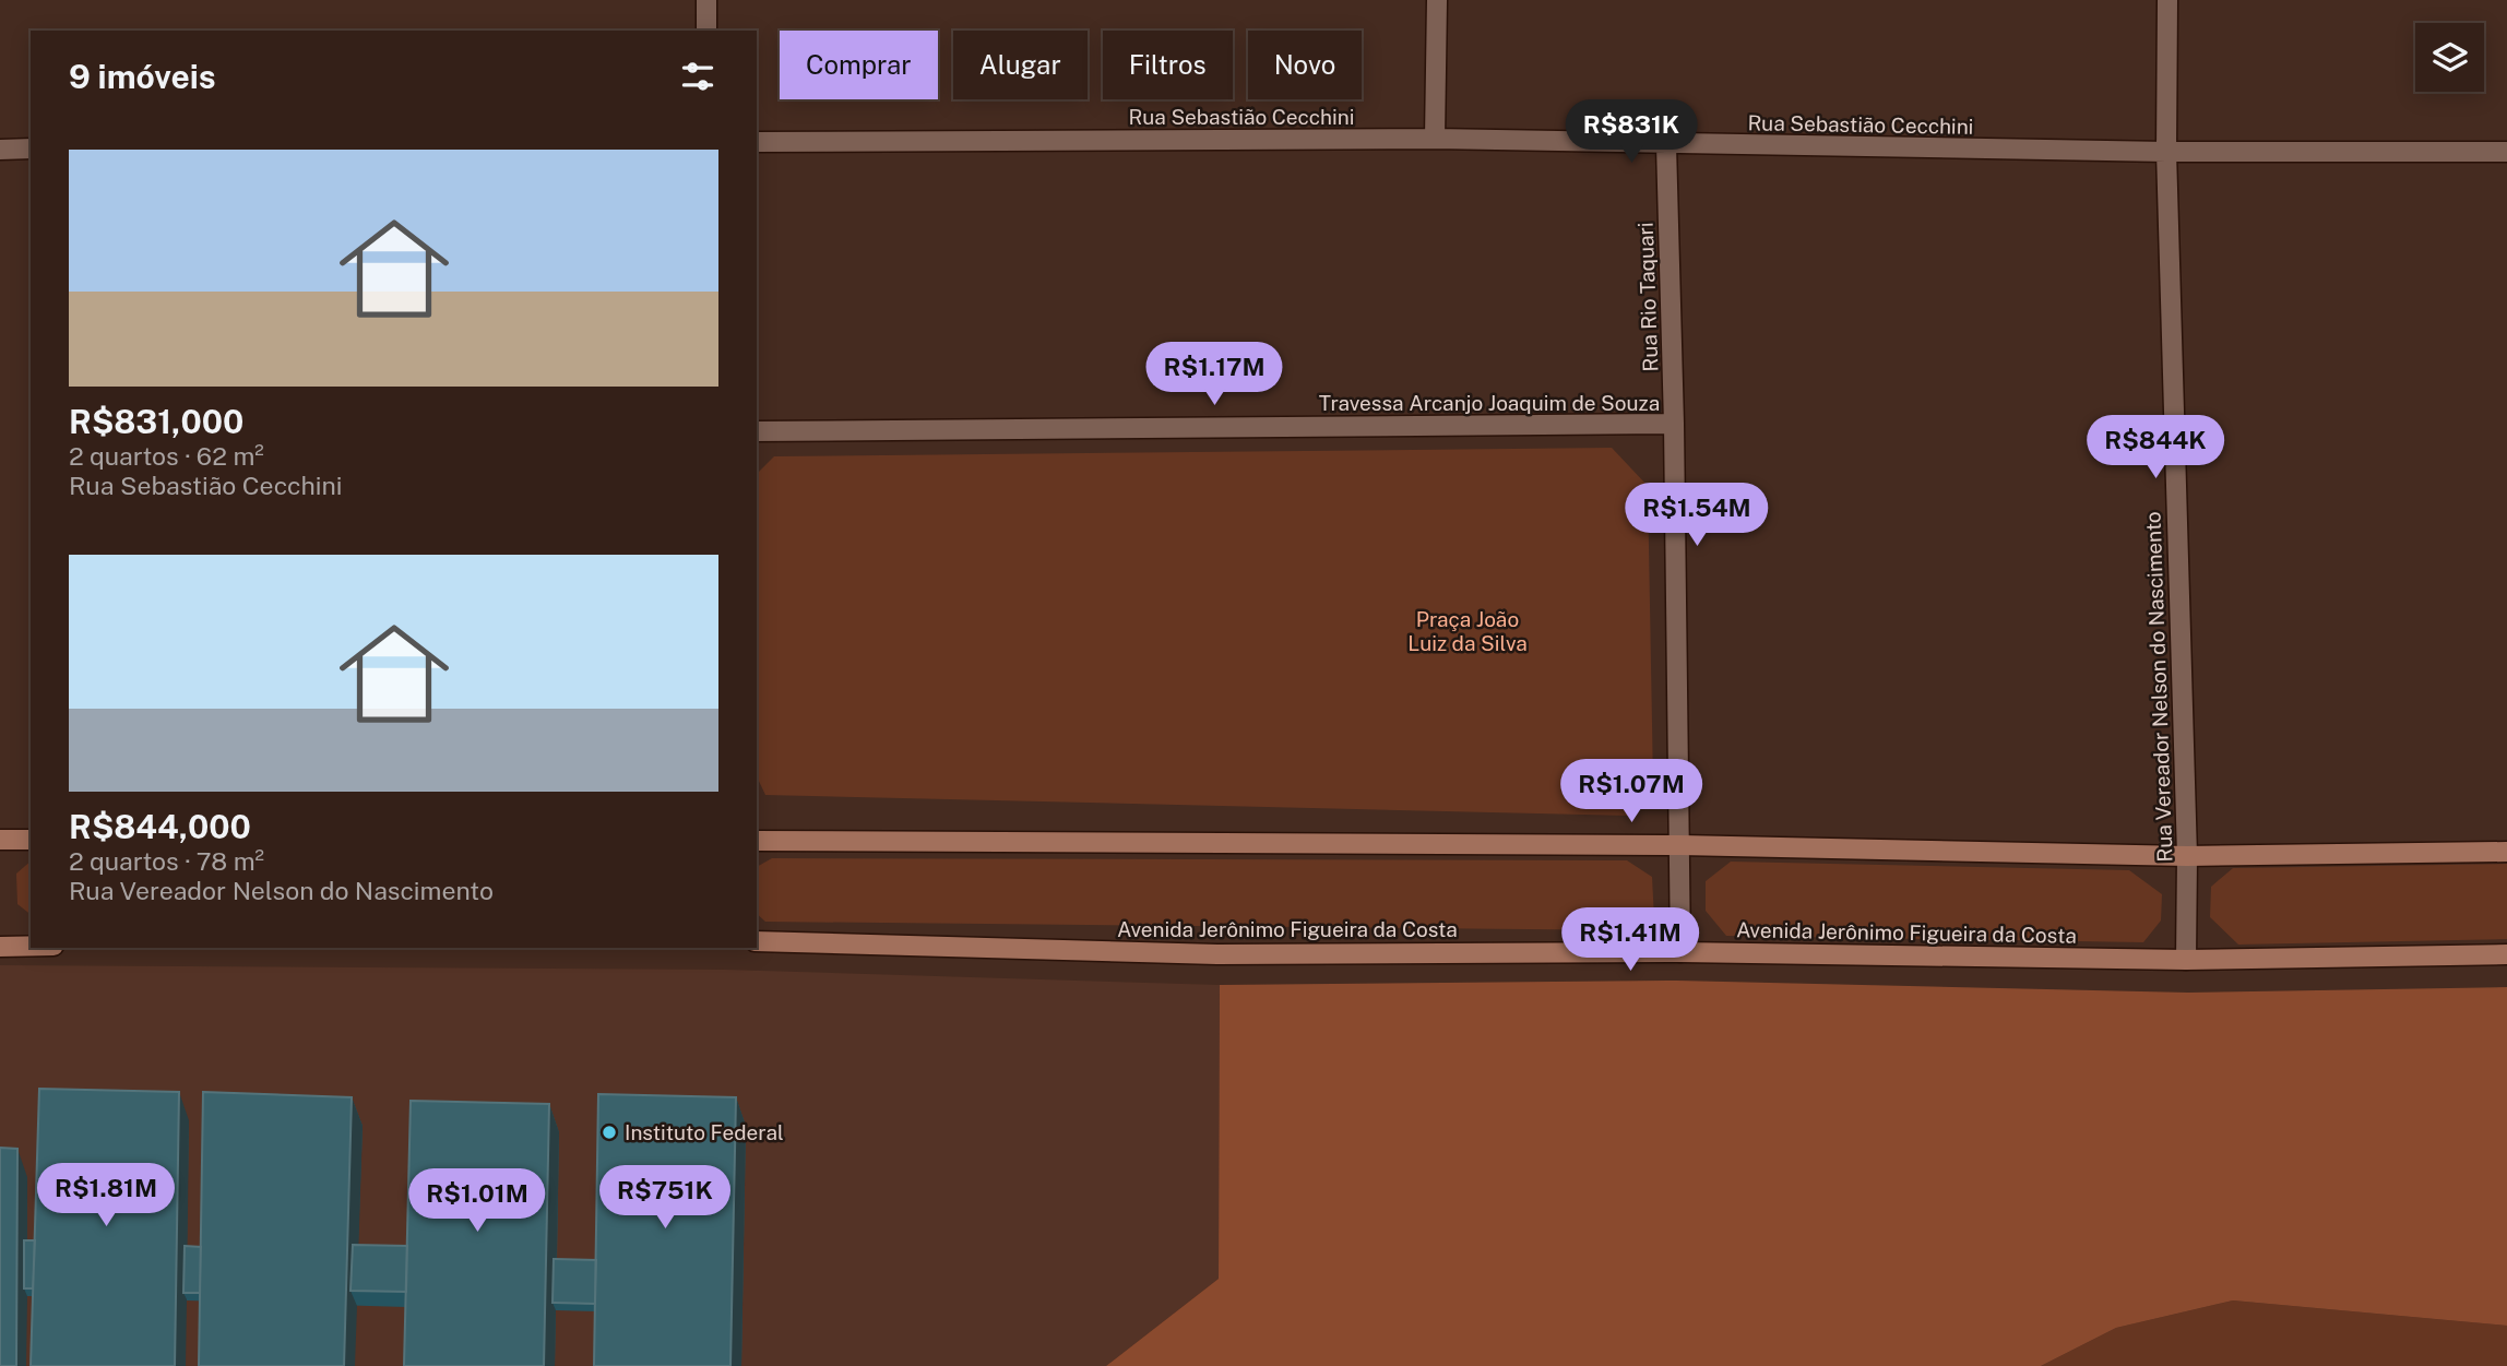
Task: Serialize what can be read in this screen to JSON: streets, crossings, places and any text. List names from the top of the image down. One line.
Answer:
{"streets":{"main road":["Avenida Jerônimo Figueira da Costa"],"street":["Rua Sebastião Cecchini","Rua Rio Taquari","Travessa Arcanjo Joaquim de Souza","Rua Vereador Nelson do Nascimento"]},"crossings":[["Rua Sebastião Cecchini","Rua Rio Taquari"],["Rua Sebastião Cecchini","Rua Vereador Nelson do Nascimento"],["Rua Rio Taquari","Travessa Arcanjo Joaquim de Souza"],["Rua Rio Taquari","Avenida Jerônimo Figueira da Costa"],["Rua Vereador Nelson do Nascimento","Avenida Jerônimo Figueira da Costa"]],"parks":["Praça João Luiz da Silva"],"places":["Instituto Federal"],"page":{"chip":["Comprar","Alugar","Filtros","Novo"],"heading":"9 imóveis","price":["R$831K","R$1.17M","R$844K","R$1.54M","R$1.07M","R$1.41M","R$1.81M","R$751K","R$1.01M"],"list":[{"name":"R$831,000","note":"2 quartos · 62 m² · Rua Sebastião Cecchini"},{"name":"R$844,000","note":"2 quartos · 78 m² · Rua Vereador Nelson do Nascimento"}]}}
